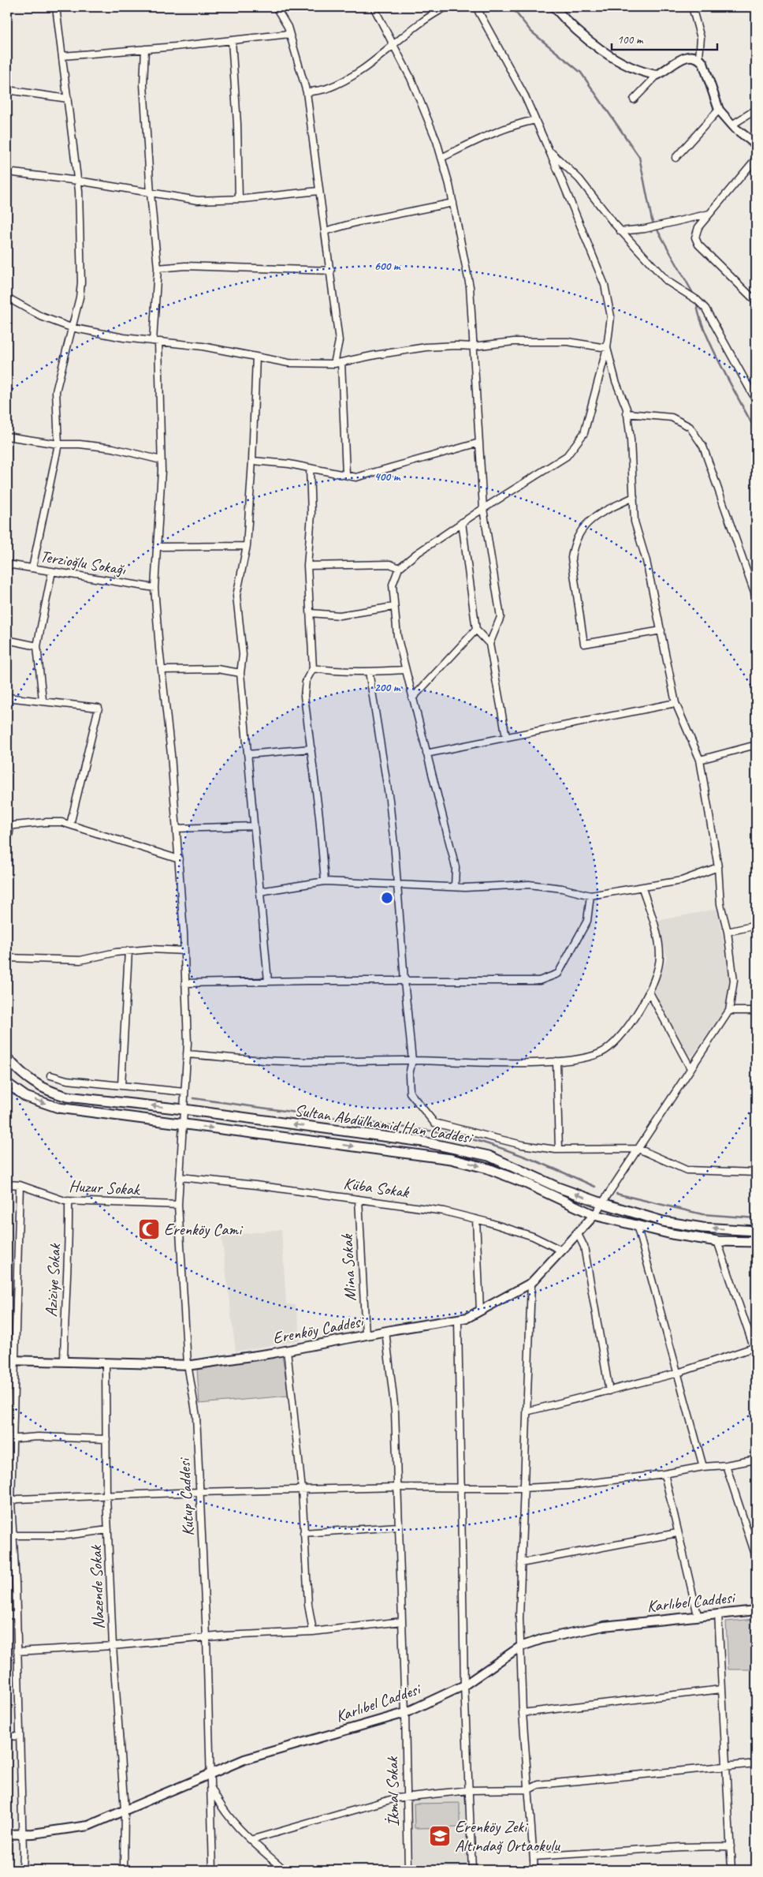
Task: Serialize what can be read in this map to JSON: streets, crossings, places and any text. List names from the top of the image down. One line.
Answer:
{"streets":{"main road":["Sultan Abdülhamid Han Caddesi"],"street":["Terzioğlu Sokağı","Huzur Sokak","Küba Sokak","Mina Sokak","Aziziye Sokak","Erenköy Caddesi","Kutup Caddesi","Nazende Sokak","Karlıbel Caddesi","İkmal Sokak"]},"crossings":[["Terzioğlu Sokağı","Kutup Caddesi"],["Sultan Abdülhamid Han Caddesi","Erenköy Caddesi"],["Sultan Abdülhamid Han Caddesi","Kutup Caddesi"],["Huzur Sokak","Aziziye Sokak"],["Huzur Sokak","Kutup Caddesi"],["Küba Sokak","Mina Sokak"],["Küba Sokak","Erenköy Caddesi"],["Küba Sokak","Kutup Caddesi"],["Mina Sokak","Erenköy Caddesi"],["Aziziye Sokak","Erenköy Caddesi"],["Erenköy Caddesi","Kutup Caddesi"],["Erenköy Caddesi","Nazende Sokak"],["Erenköy Caddesi","İkmal Sokak"],["Kutup Caddesi","Karlıbel Caddesi"],["Nazende Sokak","Karlıbel Caddesi"],["Karlıbel Caddesi","İkmal Sokak"]],"places":{"mosque":["Erenköy Cami"],"school or university":["Erenköy Zeki Altındağ Ortaokulu"]},"scale_bar":"100 m","rings":["600 m","400 m","200 m"]}
